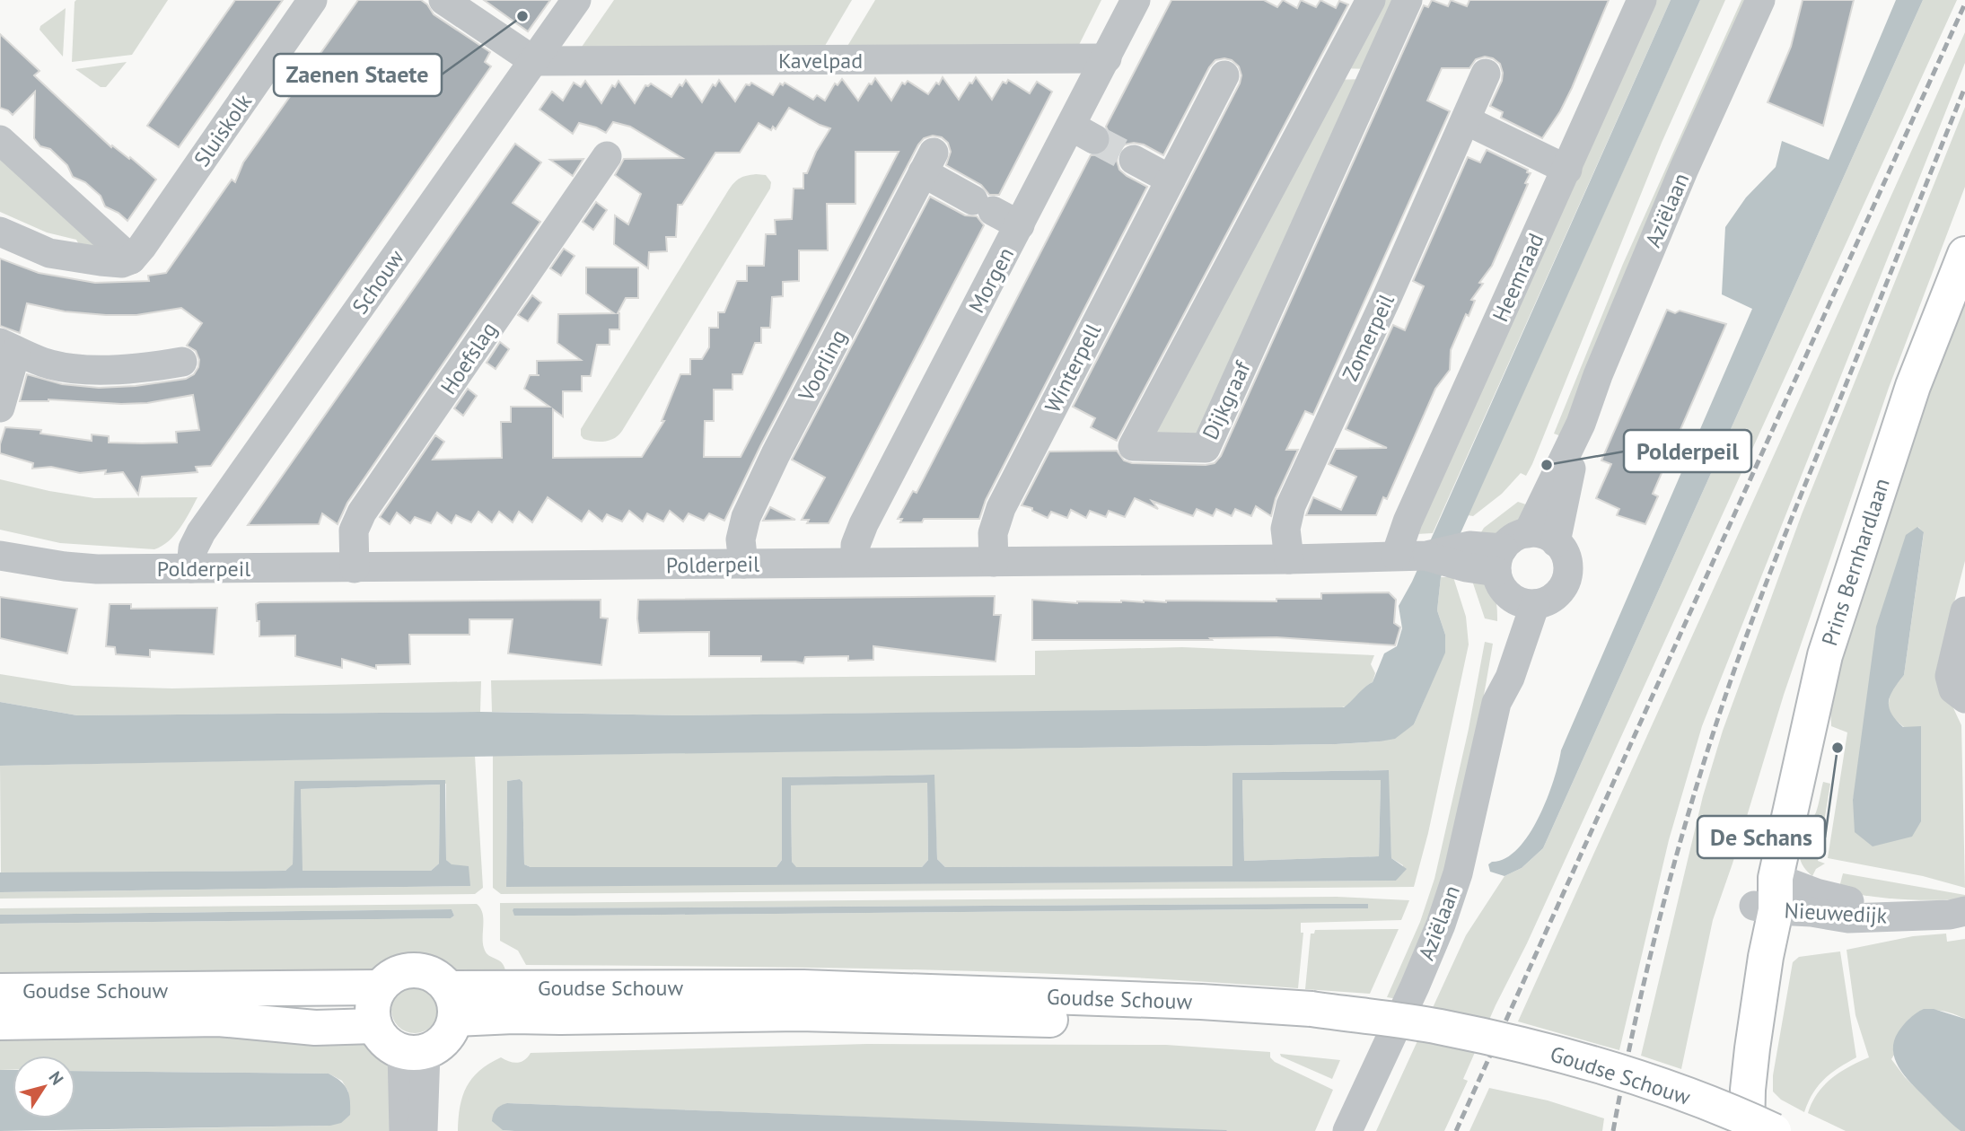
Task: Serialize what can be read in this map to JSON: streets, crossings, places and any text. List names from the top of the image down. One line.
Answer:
{"streets":{"main road":["Prins Bernhardlaan","Goudse Schouw"],"street":["Kavelpad","Sluiskolk","Aziëlaan","Heemraad","Morgen","Schouw","Zomerpeil","Hoefslag","Voorling","Winterpell","Dijkgraaf","Polderpeil","Nieuwedijk"]},"crossings":[["Kavelpad","Morgen"],["Kavelpad","Schouw"],["Aziëlaan","Polderpeil"],["Heemraad","Polderpeil"],["Morgen","Voorling"],["Morgen","Polderpeil"],["Schouw","Polderpeil"],["Zomerpeil","Polderpeil"],["Hoefslag","Polderpeil"],["Voorling","Polderpeil"],["Winterpell","Polderpeil"],["Prins Bernhardlaan","Nieuwedijk"]],"places":["Zaenen Staete","Polderpeil","De Schans"],"north":"top right"}
